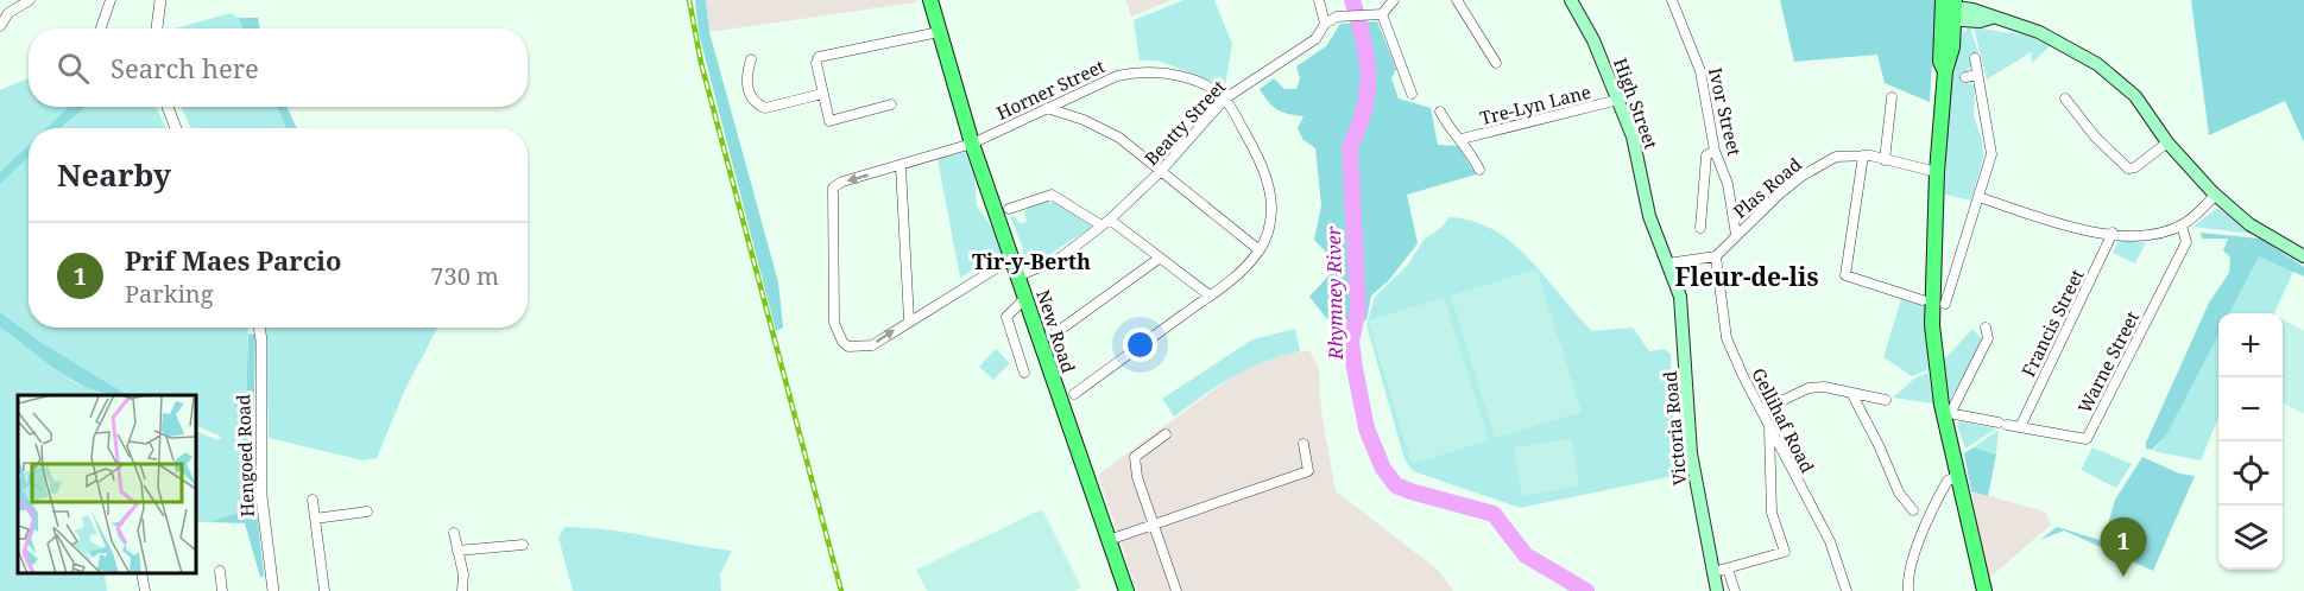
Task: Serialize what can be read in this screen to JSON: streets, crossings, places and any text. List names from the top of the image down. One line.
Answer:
{"streets":{"main road":["High Street","New Road","Victoria Road"],"street":["Horner Street","Tre-Lyn Lane","Ivor Street","Beatty Street","Plas Road","Francis Street","Warne Street","Gellihaf Road","Hengoed Road"]},"crossings":[["Horner Street","Beatty Street"],["Horner Street","New Road"],["High Street","Tre-Lyn Lane"],["High Street","Victoria Road"],["Ivor Street","Plas Road"],["Beatty Street","New Road"],["Plas Road","Gellihaf Road"],["Francis Street","Warne Street"]],"districts":["Tir-y-Berth","Fleur-de-lis"],"water":["Rhymney River"],"page":{"search":"Search here","heading":"Nearby","list":[{"mark":"1","name":"Prif Maes Parcio","note":"Parking","value":"730 m"}],"map_buttons":["+","−"],"pins":"1"}}
